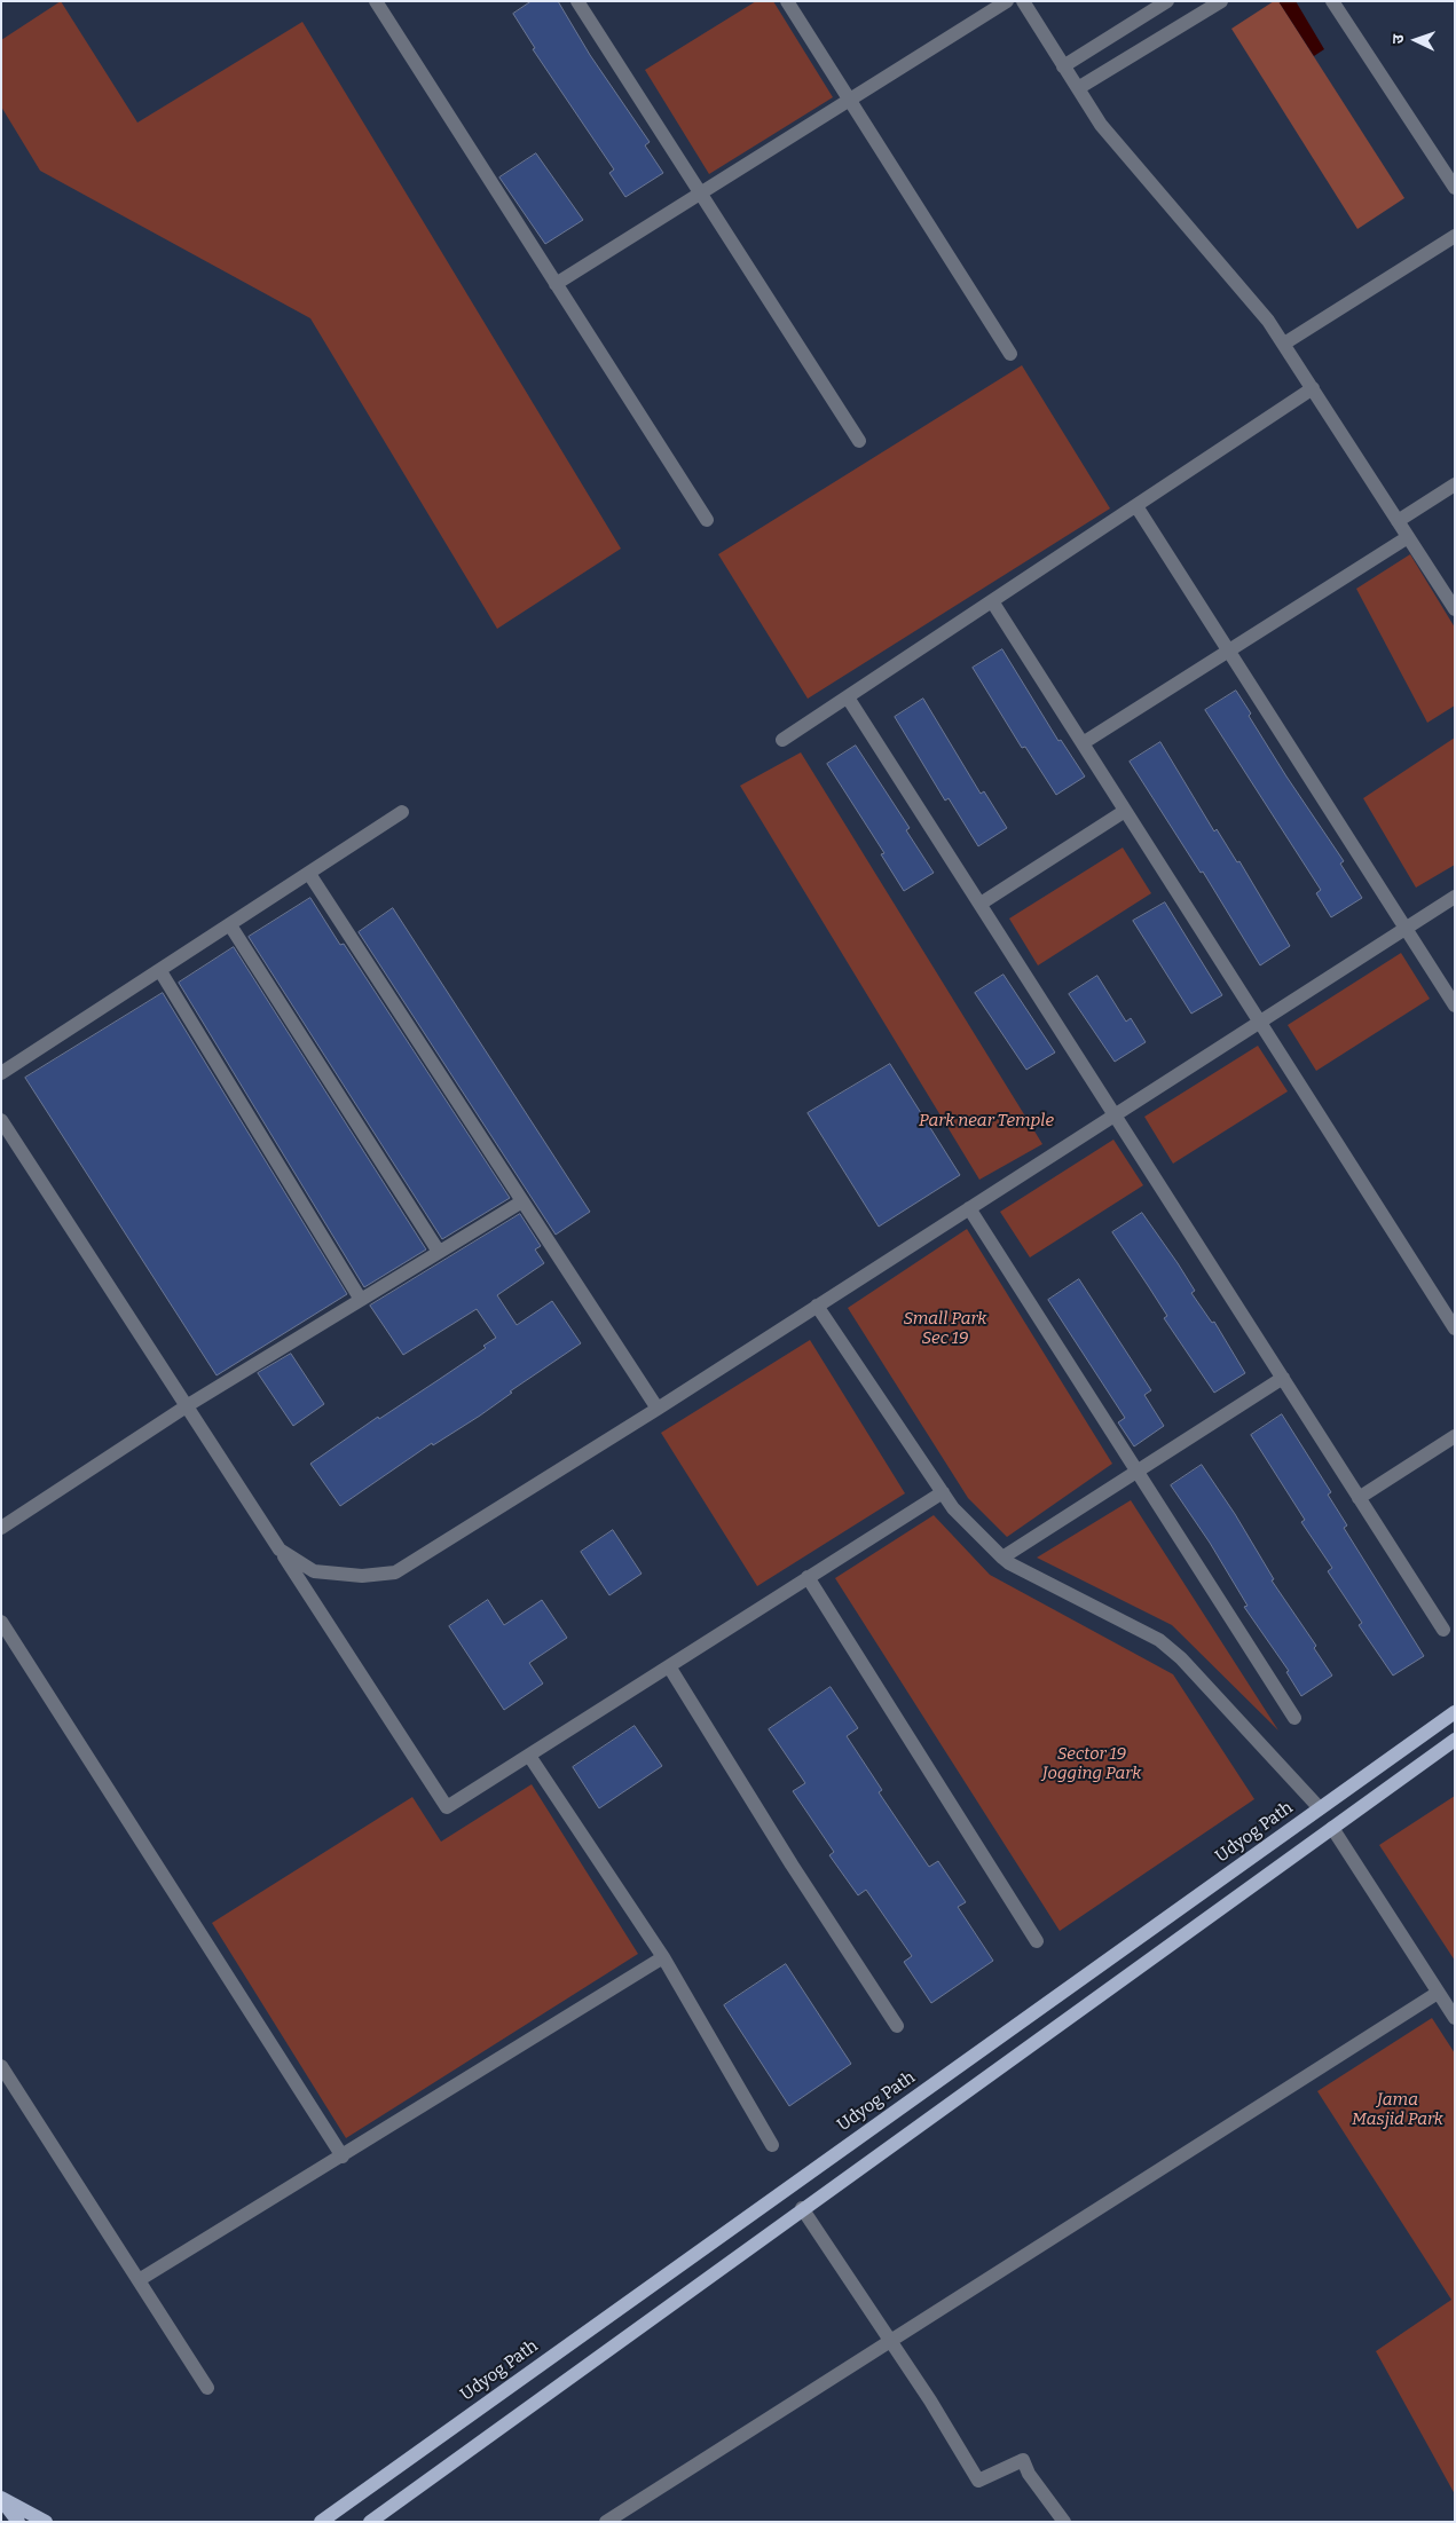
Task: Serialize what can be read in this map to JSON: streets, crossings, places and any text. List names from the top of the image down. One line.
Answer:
{"streets":{"main road":["Udyog Path"]},"parks":["Park near Temple","Small Park Sec 19","Sector 19 Jogging Park","Jama Masjid Park"],"north":"left"}
